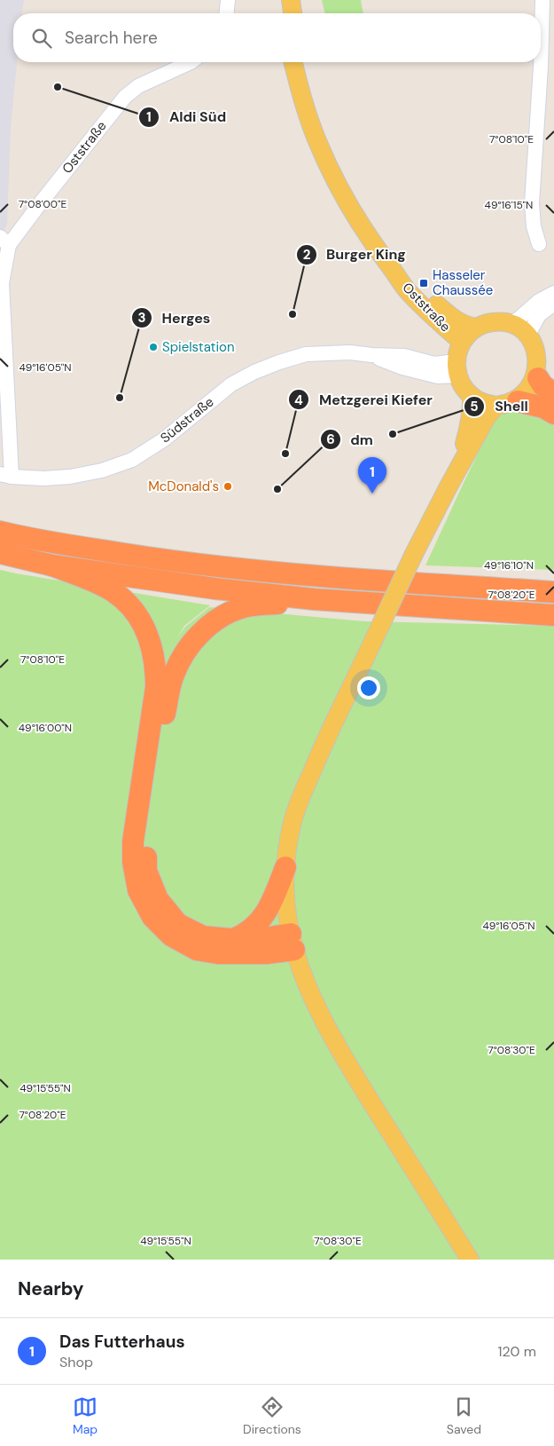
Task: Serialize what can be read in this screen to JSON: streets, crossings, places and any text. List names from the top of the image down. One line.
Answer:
{"streets":{"main road":["Oststraße"],"street":["Südstraße"]},"crossings":[["Oststraße","Südstraße"]],"places":{"other":["Aldi Süd","Burger King","Spielstation","Herges","Shell","Metzgerei Kiefer","McDonald's","dm"],"transit":["Hasseler Chaussée"]},"page":{"search":"Search here","pins":"1","heading":"Nearby","list":[{"mark":"1","name":"Das Futterhaus","note":"Shop","value":"120 m"}],"nav":["Map","Directions","Saved"]},"coordinates":["7°08'10\"E","7°08'00\"E","49°16'15\"N","49°16'05\"N","49°16'10\"N","7°08'20\"E","49°16'00\"N","7°08'30\"E","49°15'55\"N"]}
